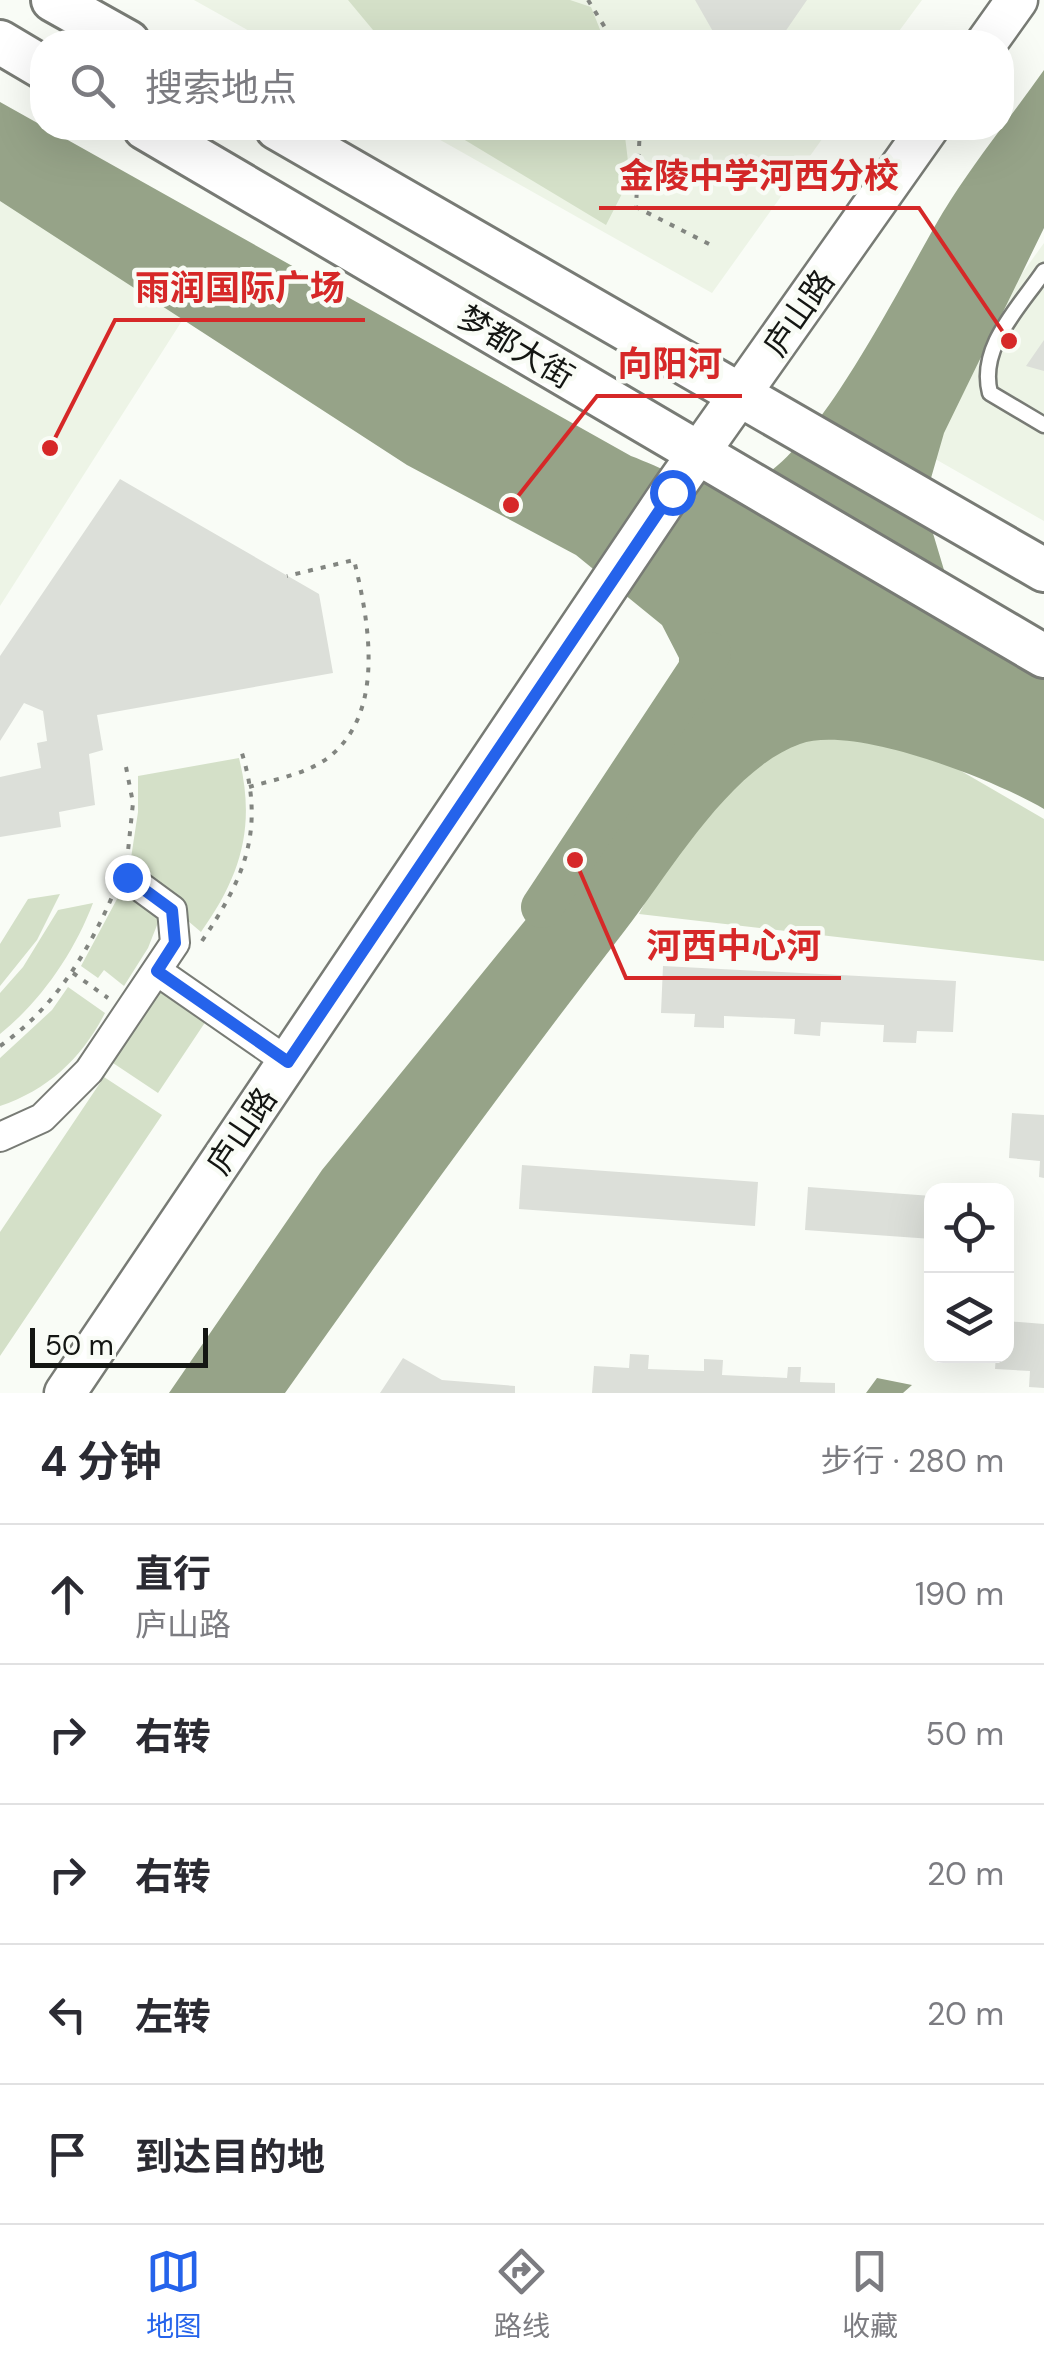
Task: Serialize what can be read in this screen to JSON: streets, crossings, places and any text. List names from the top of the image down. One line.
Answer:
{"streets":{"main road":["庐山路","梦都大街"]},"crossings":[["庐山路","梦都大街"]],"places":["金陵中学河西分校","雨润国际广场","向阳河","河西中心河"],"scale_bar":"50 m","page":{"search":"搜索地点","scale":"50 m","heading":["4 分钟","步行 · 280 m"],"list":[["直行","庐山路","190 m"],["右转","50 m"],["右转","20 m"],["左转","20 m"],"到达目的地"],"nav":["地图","路线","收藏"]}}
